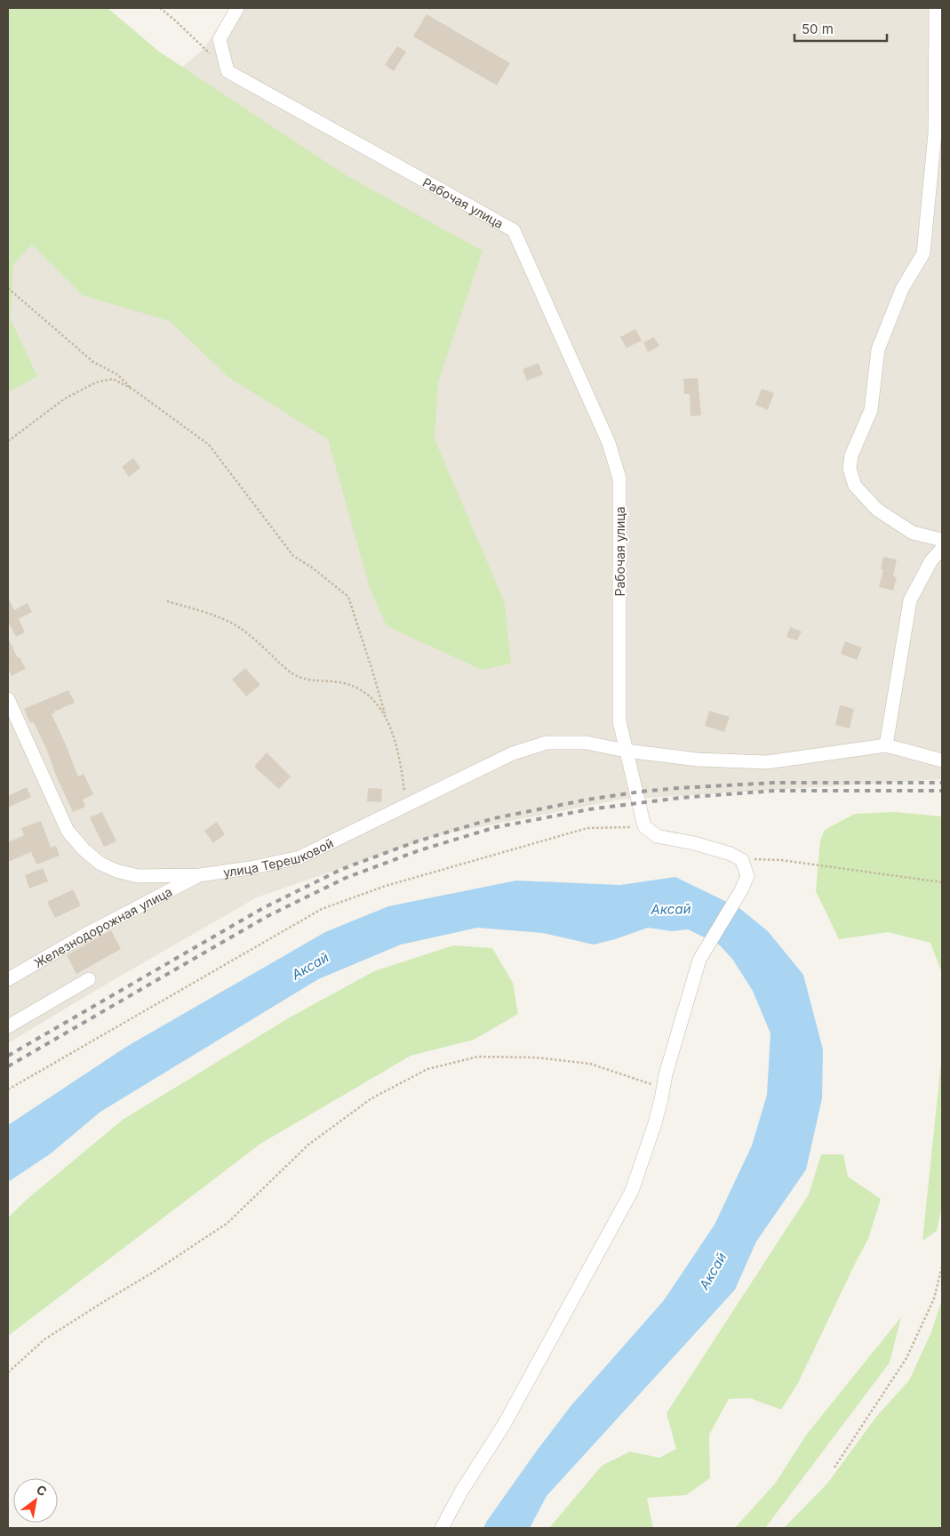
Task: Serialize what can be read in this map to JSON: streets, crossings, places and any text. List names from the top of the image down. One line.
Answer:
{"streets":{"street":["Рабочая улица","улица Терешковой","Железнодорожная улица"]},"crossings":[["Рабочая улица","улица Терешковой"],["улица Терешковой","Железнодорожная улица"]],"water":["Аксай"],"scale_bar":"50 m","north":"top right"}
